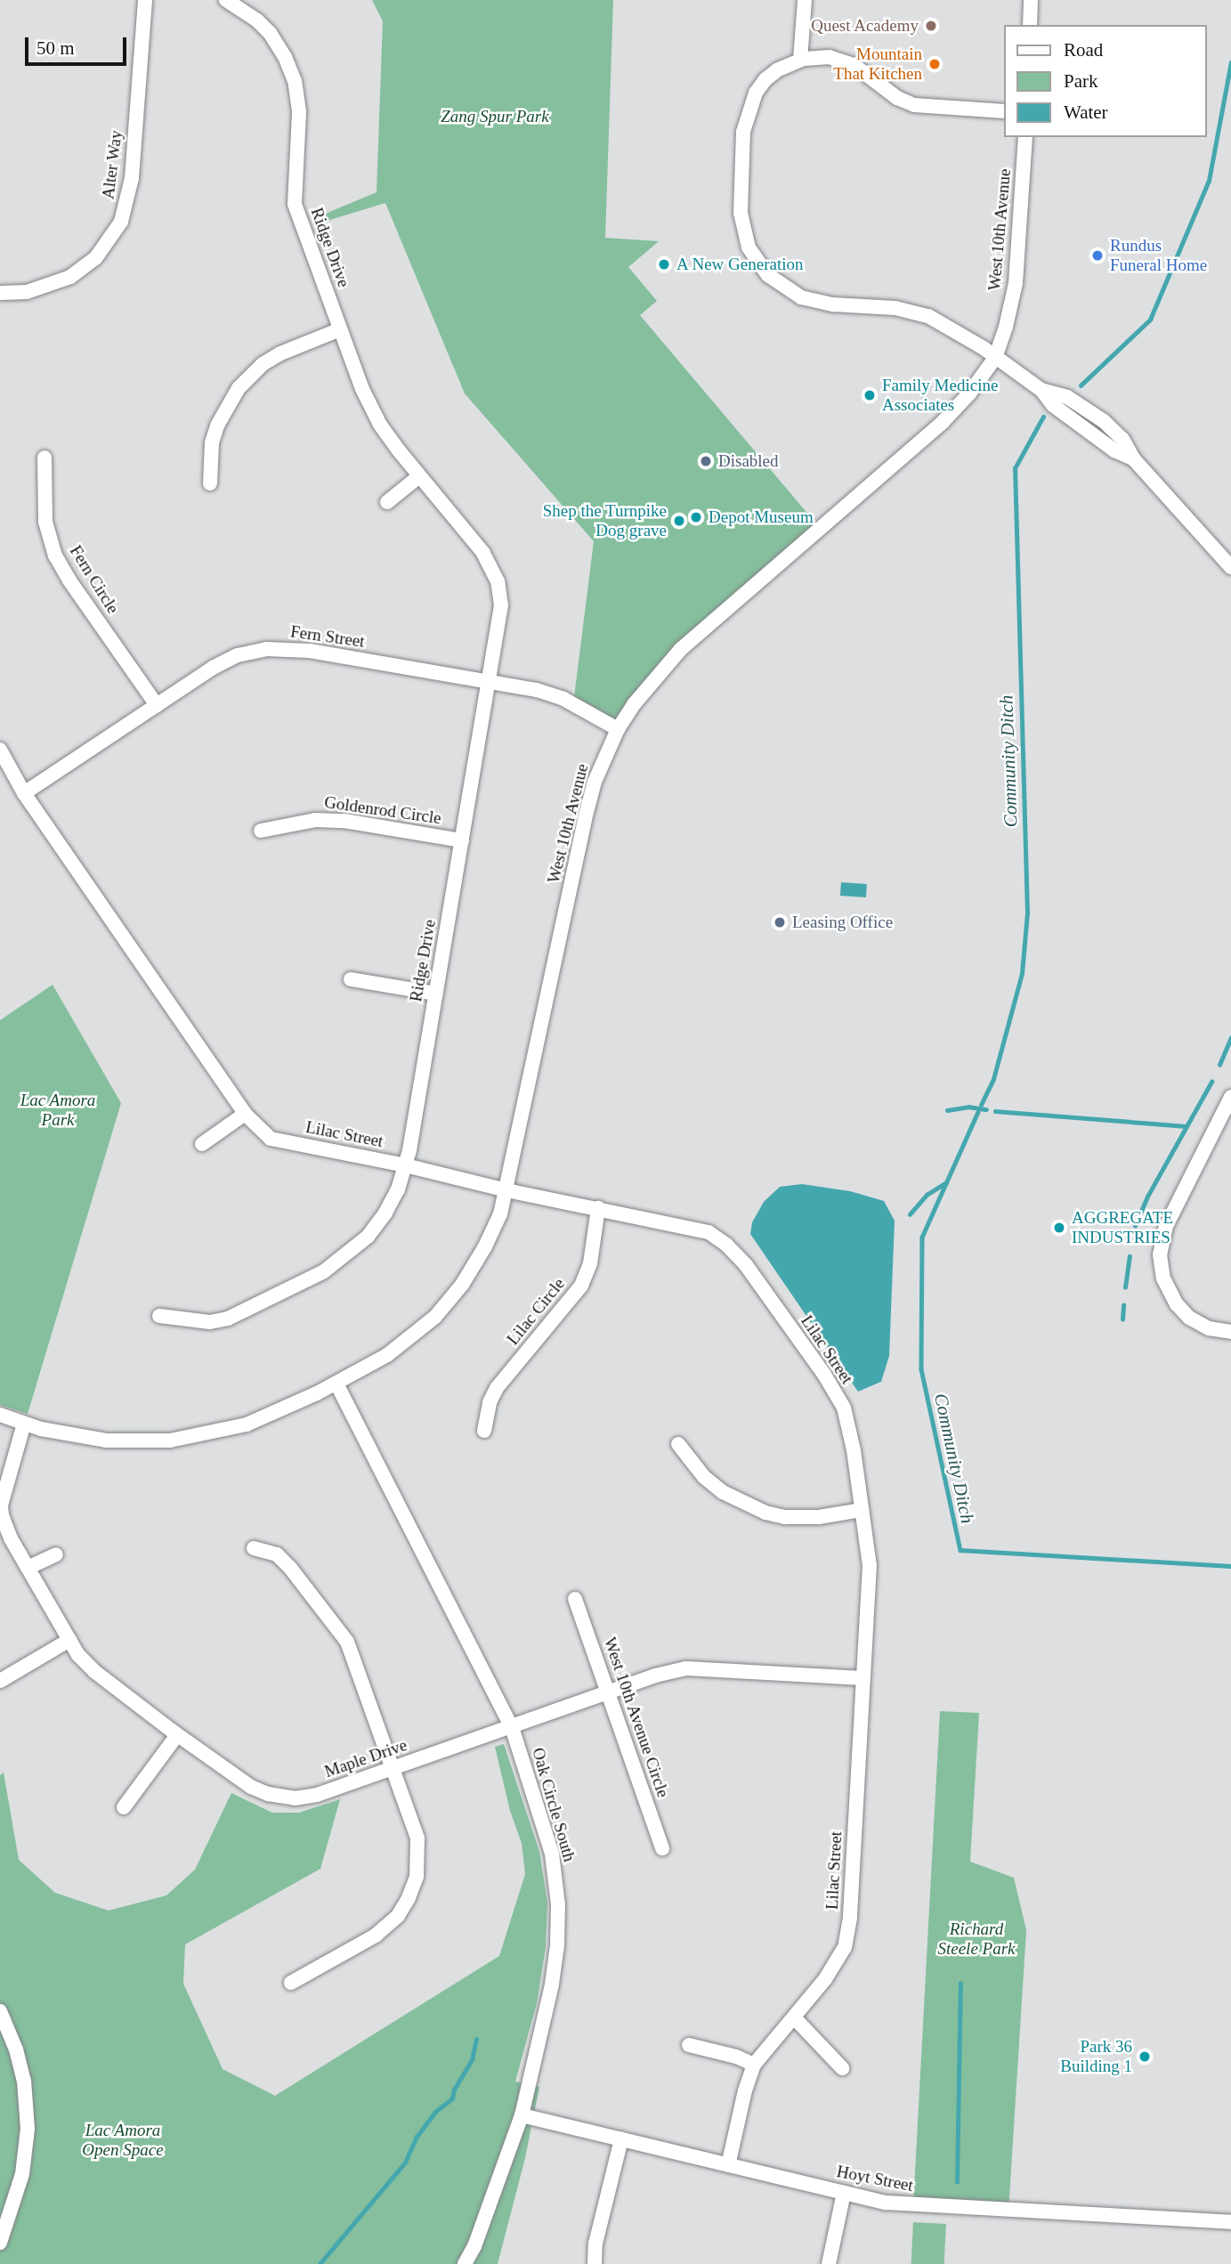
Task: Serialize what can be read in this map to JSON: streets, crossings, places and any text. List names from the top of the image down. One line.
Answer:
{"streets":{"street":["Alter Way","West 10th Avenue","Ridge Drive","Fern Circle","Fern Street","Goldenrod Circle","Lilac Street","Lilac Circle","West 10th Avenue Circle","Maple Drive","Oak Circle South","Hoyt Street"]},"crossings":[["West 10th Avenue","Fern Street"],["West 10th Avenue","Lilac Street"],["West 10th Avenue","Maple Drive"],["West 10th Avenue","Oak Circle South"],["Ridge Drive","Fern Street"],["Ridge Drive","Goldenrod Circle"],["Ridge Drive","Lilac Street"],["Fern Circle","Fern Street"],["Fern Street","Lilac Street"],["Lilac Street","Lilac Circle"],["Lilac Street","Maple Drive"],["Lilac Street","Hoyt Street"],["West 10th Avenue Circle","Maple Drive"],["Maple Drive","Oak Circle South"],["Oak Circle South","Hoyt Street"]],"water":["Community Ditch"],"parks":["Zang Spur Park","Lac Amora Park","Richard Steele Park","Lac Amora Open Space"],"places":["Quest Academy","Mountain That Kitchen","Rundus Funeral Home","A New Generation","Family Medicine Associates","Disabled","Depot Museum","Shep the Turnpike Dog grave","Leasing Office","AGGREGATE INDUSTRIES","Park 36 Building 1"],"legend":["Road","Park","Water"],"scale_bar":"50 m"}
